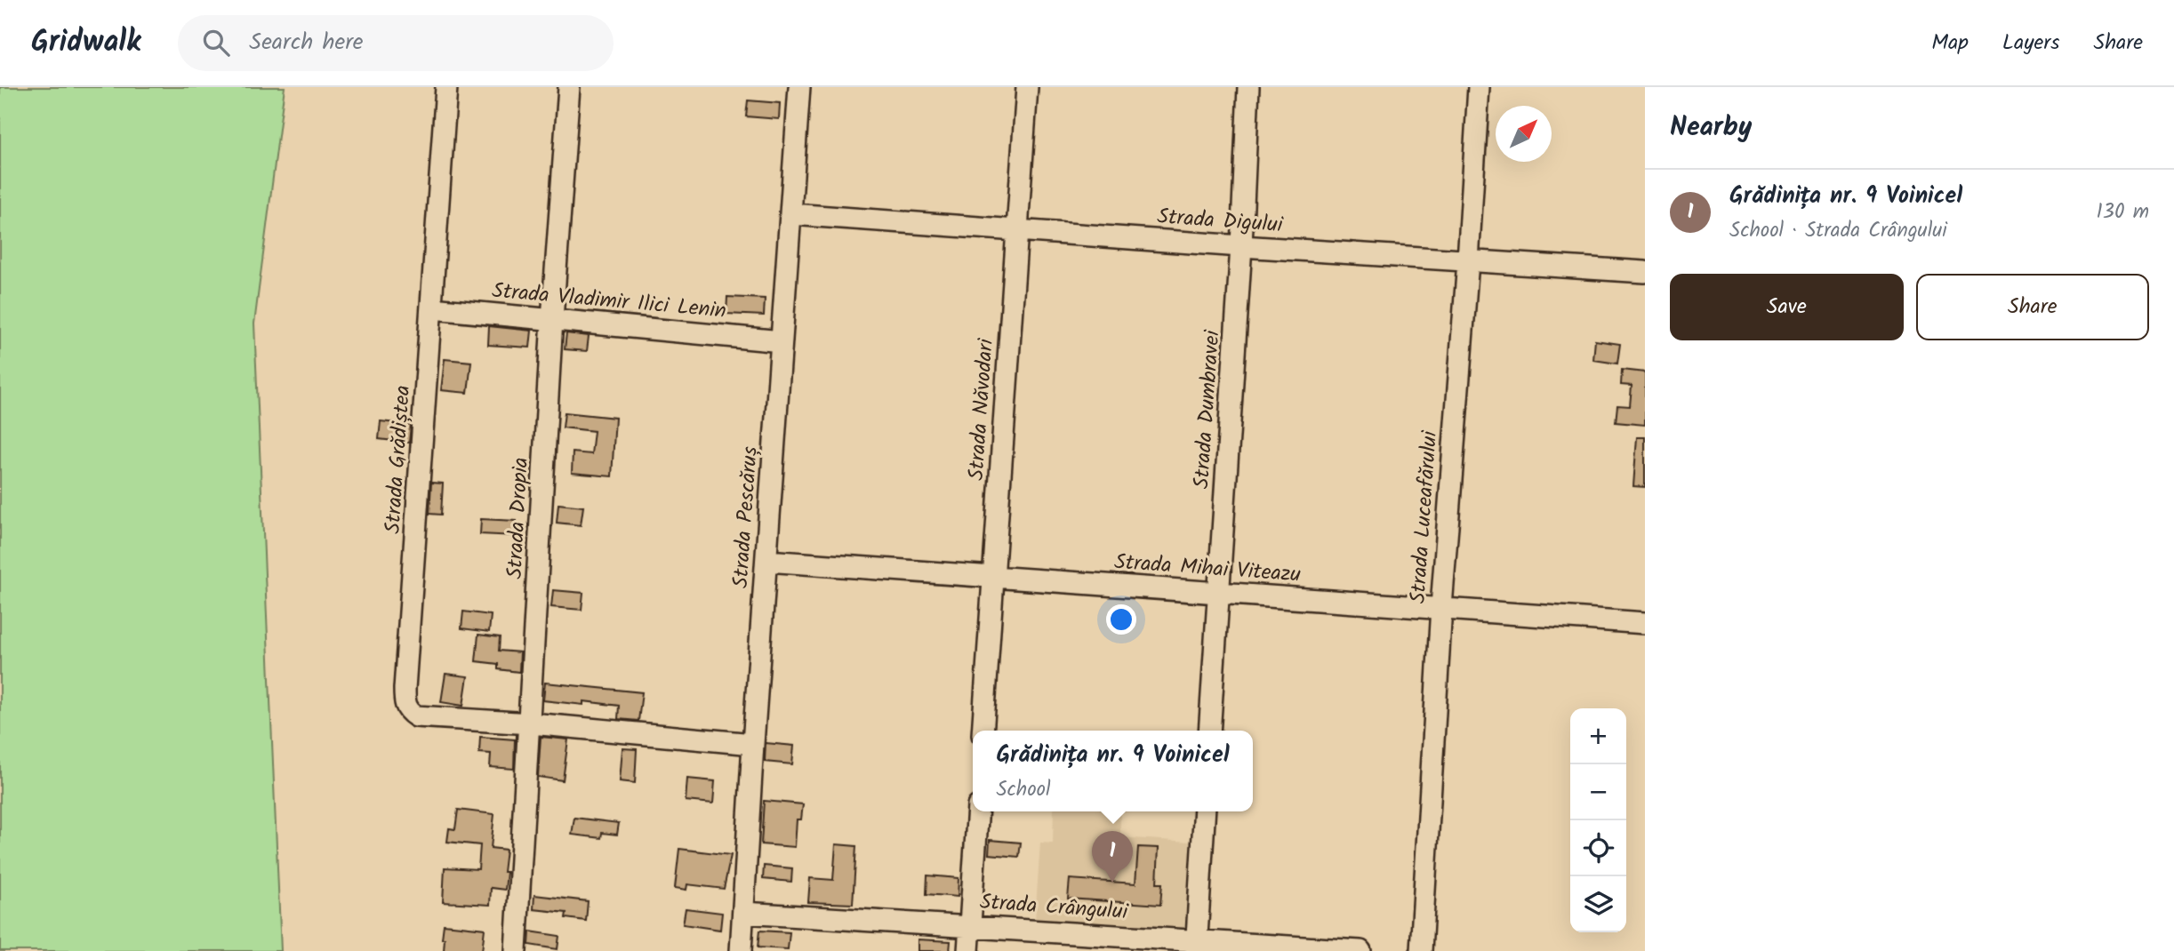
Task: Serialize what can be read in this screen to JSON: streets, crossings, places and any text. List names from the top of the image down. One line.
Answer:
{"streets":{"street":["Strada Digului","Strada Vladimir Ilici Lenin","Strada Năvodari","Strada Dumbravei","Strada Grădiștea","Strada Pescăruș","Strada Luceafărului","Strada Dropia","Strada Mihai Viteazu","Strada Crângului"]},"crossings":[["Strada Digului","Strada Năvodari"],["Strada Digului","Strada Dumbravei"],["Strada Digului","Strada Pescăruș"],["Strada Digului","Strada Luceafărului"],["Strada Vladimir Ilici Lenin","Strada Grădiștea"],["Strada Vladimir Ilici Lenin","Strada Pescăruș"],["Strada Vladimir Ilici Lenin","Strada Dropia"],["Strada Năvodari","Strada Mihai Viteazu"],["Strada Dumbravei","Strada Mihai Viteazu"],["Strada Grădiștea","Strada Dropia"],["Strada Pescăruș","Strada Mihai Viteazu"],["Strada Pescăruș","Strada Crângului"],["Strada Luceafărului","Strada Mihai Viteazu"]],"north":"top right","page":{"header":"Gridwalk","search":"Search here","nav":["Map","Layers","Share"],"heading":"Nearby","list":[{"mark":"1","name":"Grădinița nr. 9 Voinicel","note":"School · Strada Crângului","value":"130 m"}],"buttons":["Save","Share"],"map_buttons":["+","−"],"popup":["Grădinița nr. 9 Voinicel","School"],"pins":"1"}}
